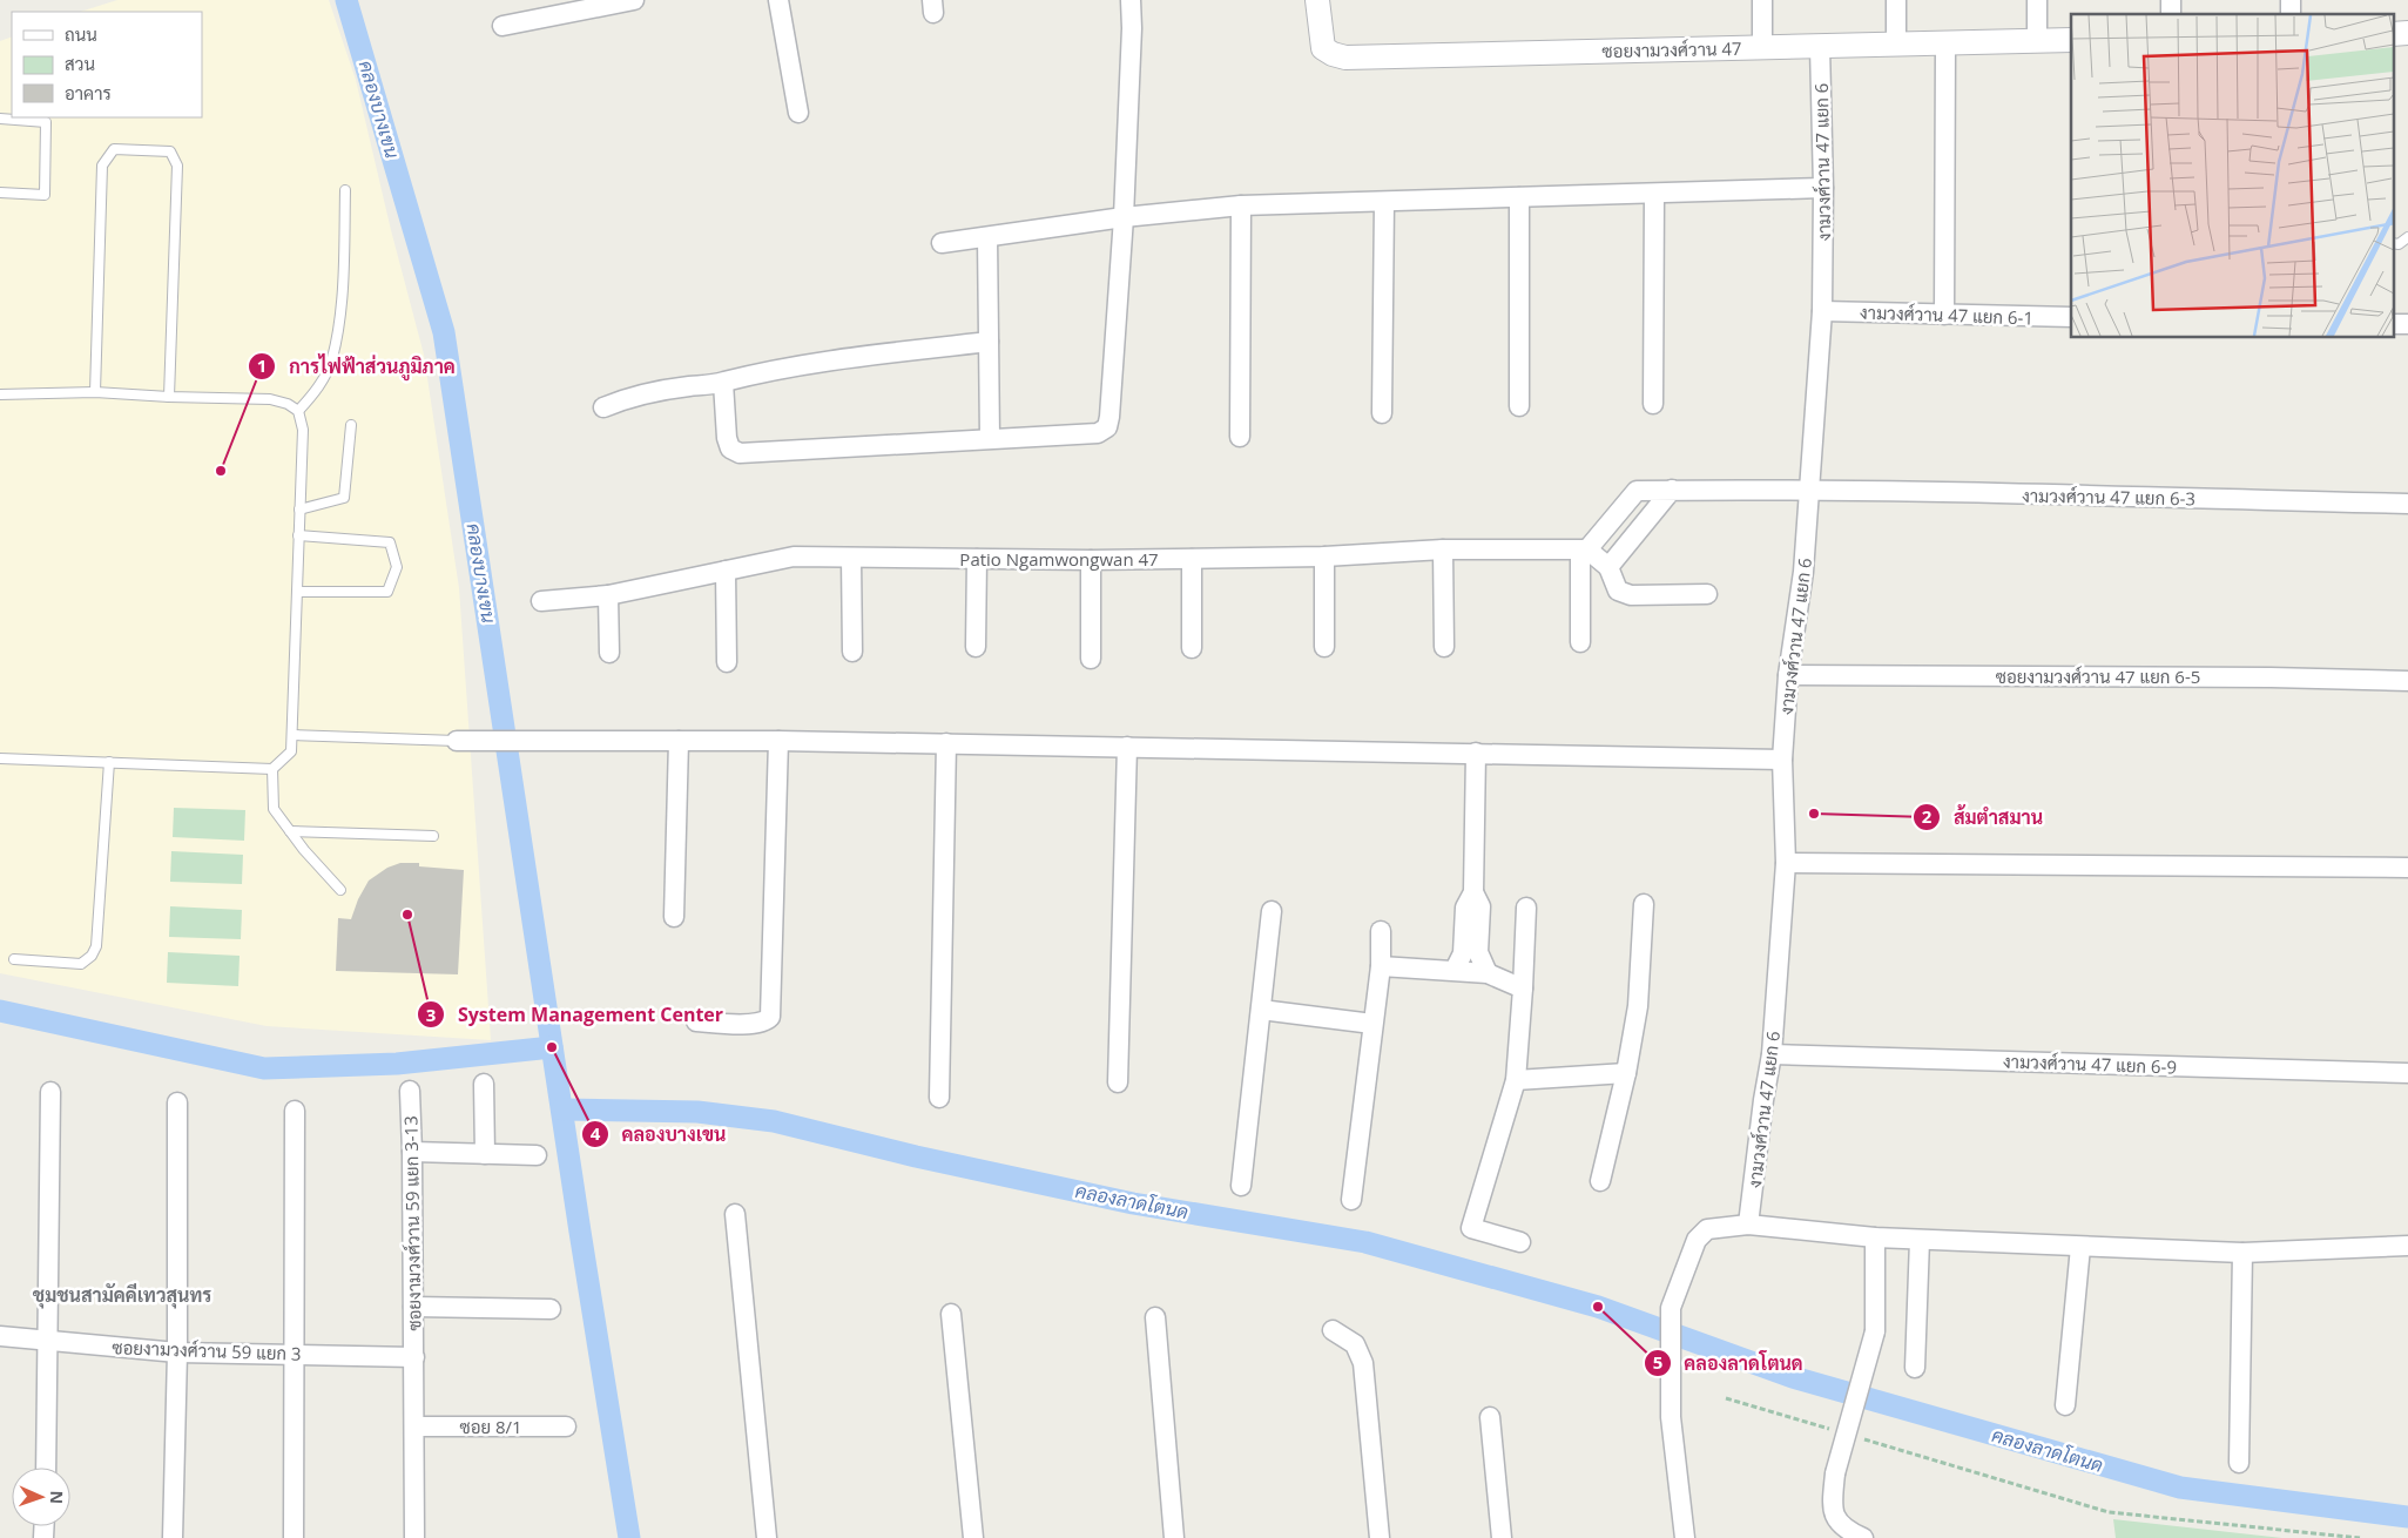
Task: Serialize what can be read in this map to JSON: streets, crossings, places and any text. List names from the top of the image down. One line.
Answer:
{"streets":{"street":["ซอยงามวงศ์วาน 47","งามวงศ์วาน 47 แยก 6","งามวงศ์วาน 47 แยก 6-1","งามวงศ์วาน 47 แยก 6-3","Patio Ngamwongwan 47","ซอยงามวงศ์วาน 47 แยก 6-5","งามวงศ์วาน 47 แยก 6-9","ซอยงามวงศ์วาน 59 แยก 3-13","ซอยงามวงศ์วาน 59 แยก 3","ซอย 8/1"]},"crossings":[["ซอยงามวงศ์วาน 47","งามวงศ์วาน 47 แยก 6"],["งามวงศ์วาน 47 แยก 6","งามวงศ์วาน 47 แยก 6-1"],["งามวงศ์วาน 47 แยก 6","งามวงศ์วาน 47 แยก 6-3"],["งามวงศ์วาน 47 แยก 6","ซอยงามวงศ์วาน 47 แยก 6-5"],["งามวงศ์วาน 47 แยก 6","งามวงศ์วาน 47 แยก 6-9"],["งามวงศ์วาน 47 แยก 6-3","Patio Ngamwongwan 47"],["ซอยงามวงศ์วาน 59 แยก 3-13","ซอยงามวงศ์วาน 59 แยก 3"],["ซอยงามวงศ์วาน 59 แยก 3-13","ซอย 8/1"]],"districts":["ชุมชนสามัคคีเทวสุนทร"],"water":["คลองบางเขน","คลองลาดโตนด"],"places":["การไฟฟ้าส่วนภูมิภาค","ส้มตำสมาน","System Management Center","คลองบางเขน","คลองลาดโตนด"],"legend":["ถนน","สวน","อาคาร"],"north":"right"}
